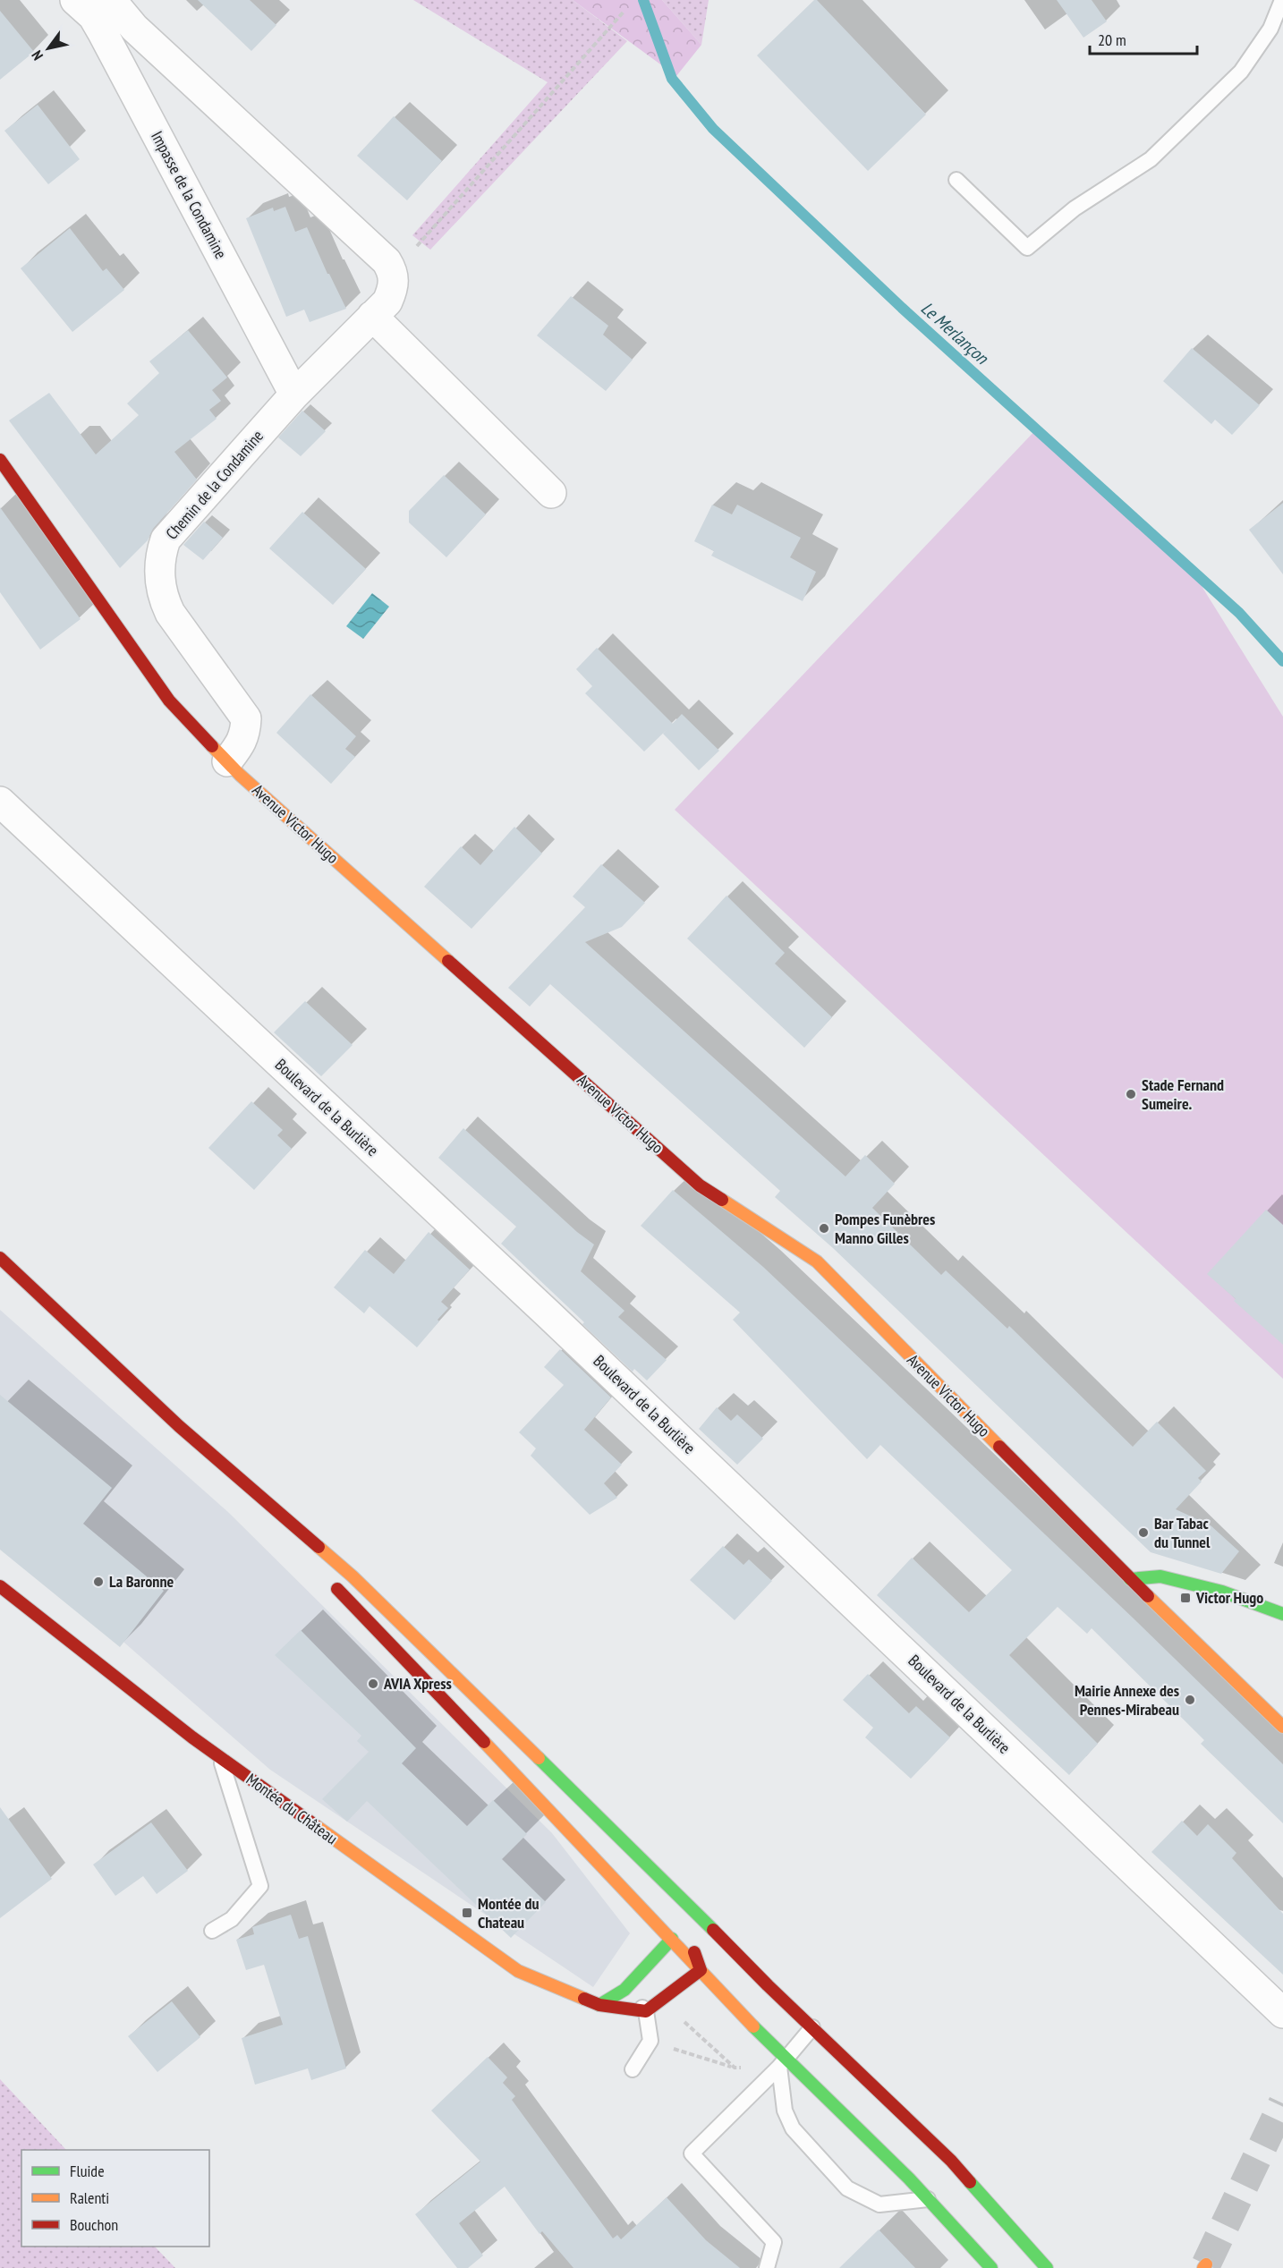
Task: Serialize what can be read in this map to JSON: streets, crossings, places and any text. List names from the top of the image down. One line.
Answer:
{"streets":{"street":["Impasse de la Condamine","Chemin de la Condamine","Avenue Victor Hugo","Boulevard de la Burlière","Montée du Château"]},"crossings":[["Impasse de la Condamine","Chemin de la Condamine"],["Chemin de la Condamine","Avenue Victor Hugo"]],"water":["Le Merlançon"],"places":{"other":["Stade Fernand Sumeire.","Pompes Funèbres Manno Gilles","Bar Tabac du Tunnel","La Baronne","AVIA Xpress","Mairie Annexe des Pennes-Mirabeau"],"transit":["Victor Hugo","Montée du Chateau"]},"legend":["Fluide","Ralenti","Bouchon"],"scale_bar":"20 m","north":"bottom left"}
